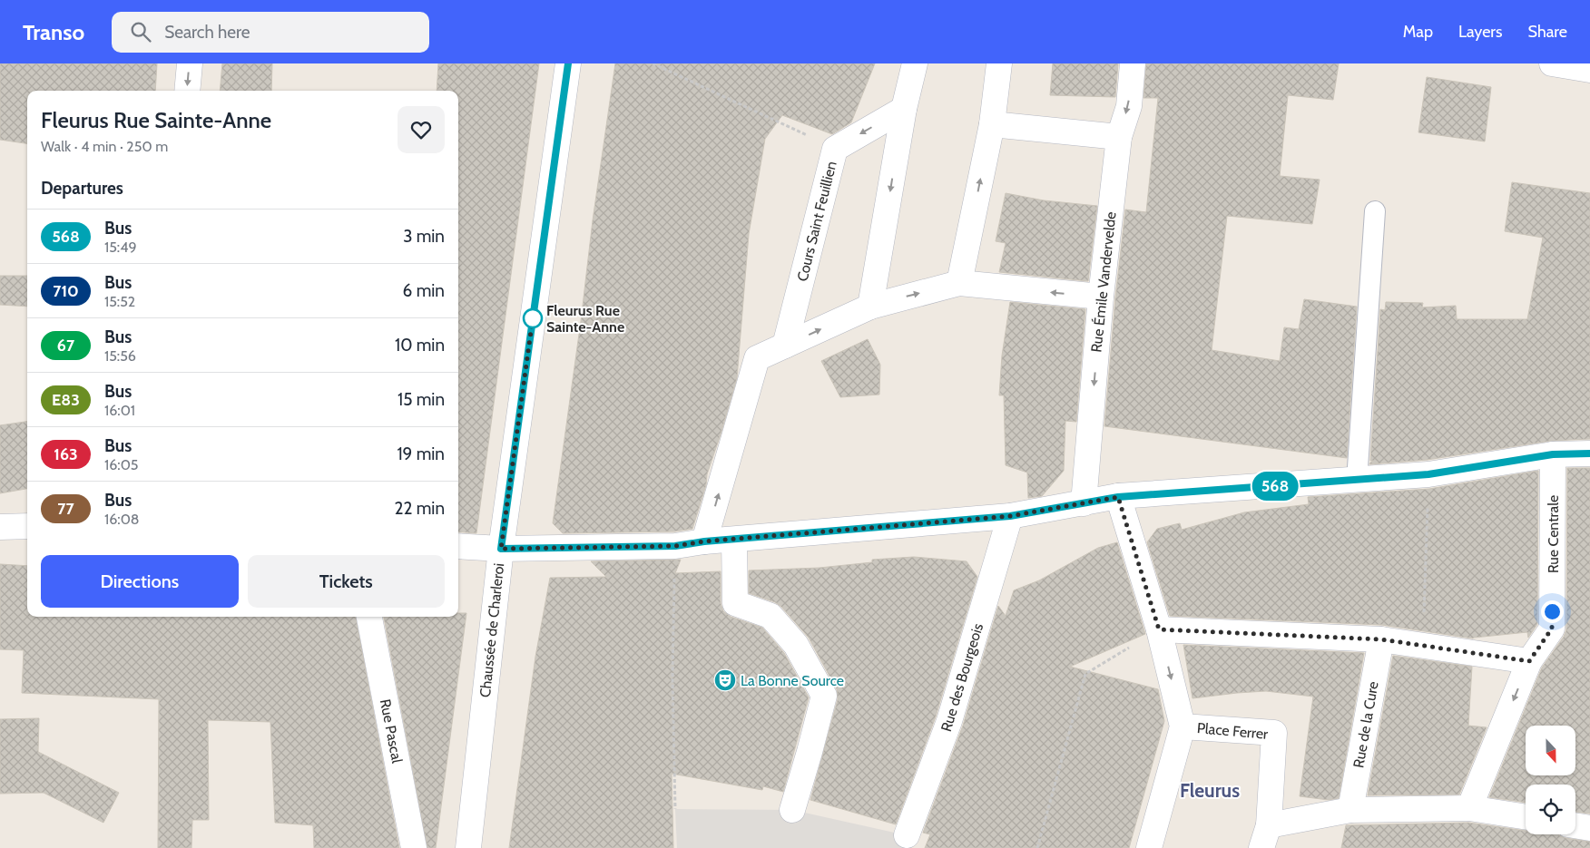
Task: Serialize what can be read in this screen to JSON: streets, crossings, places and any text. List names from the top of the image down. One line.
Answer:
{"streets":{"street":["Cours Saint Feuillien","Rue Émile Vandervelde","Rue Centrale","Chaussée de Charleroi","Rue des Bourgeois","Rue de la Cure","Rue Pascal","Place Ferrer"]},"crossings":[["Rue Centrale","Place Ferrer"],["Rue de la Cure","Place Ferrer"]],"one_way":["Rue Émile Vandervelde","Rue Centrale"],"districts":["Fleurus"],"places":{"other":["Fleurus Rue Sainte-Anne"],"theatre":["La Bonne Source"]},"lines":["bus line 568"],"north":"bottom","page":{"header":"Transo","search":"Search here","nav":["Map","Layers","Share"],"on_map":"568","heading":[["Fleurus Rue Sainte-Anne","Walk · 4 min · 250 m"],"Departures"],"list":[{"mark":"568","name":"Bus","note":"15:49","value":"3 min"},{"mark":"710","name":"Bus","note":"15:52","value":"6 min"},{"mark":"67","name":"Bus","note":"15:56","value":"10 min"},{"mark":"E83","name":"Bus","note":"16:01","value":"15 min"},{"mark":"163","name":"Bus","note":"16:05","value":"19 min"},{"mark":"77","name":"Bus","note":"16:08","value":"22 min"}],"buttons":["Directions","Tickets"]}}
